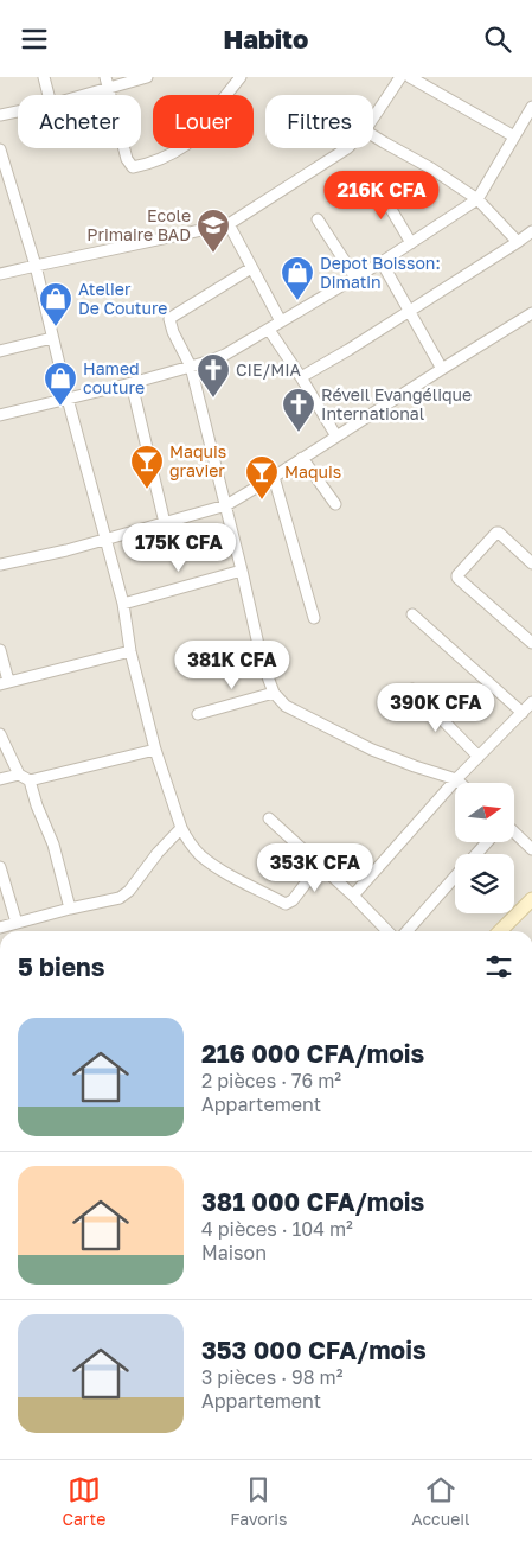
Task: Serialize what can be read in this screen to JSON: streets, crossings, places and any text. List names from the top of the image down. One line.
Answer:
{"places":{"school or university":["Ecole Primaire BAD"],"shop":["Depot Boisson: Dimatin","Atelier De Couture","Hamed couture"],"church":["CIE/MIA","Réveil Evangélique International"],"bar":["Maquis gravier","Maquis"]},"north":"right","page":{"header":"Habito","chip":["Acheter","Louer","Filtres"],"price":["216K CFA","175K CFA","381K CFA","390K CFA","353K CFA"],"heading":"5 biens","list":[{"name":"216 000 CFA/mois","note":"2 pièces · 76 m² · Appartement"},{"name":"381 000 CFA/mois","note":"4 pièces · 104 m² · Maison"},{"name":"353 000 CFA/mois","note":"3 pièces · 98 m² · Appartement"}],"tabs":["Carte","Favoris","Accueil"]}}
